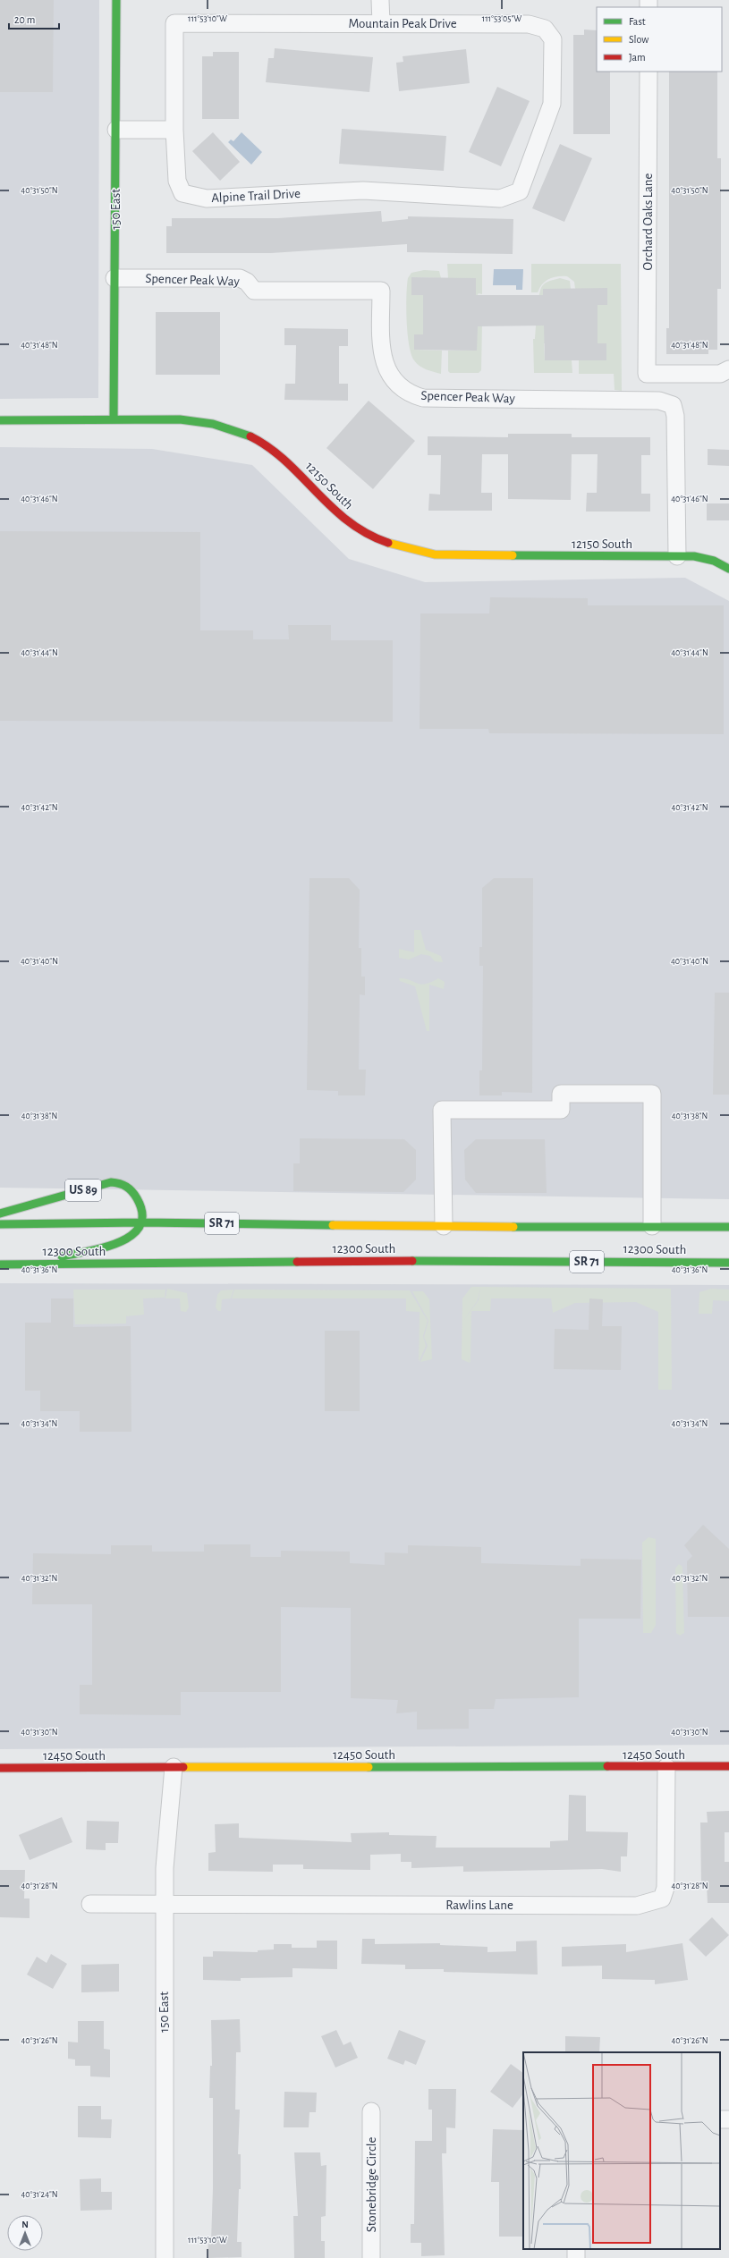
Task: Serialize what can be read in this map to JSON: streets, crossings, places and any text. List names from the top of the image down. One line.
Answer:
{"streets":{"street":["Mountain Peak Drive","Alpine Trail Drive","150 East","Orchard Oaks Lane","Spencer Peak Way","12150 South","US 89","SR 71","12300 South","12450 South","Rawlins Lane","Stonebridge Circle"]},"crossings":[["Mountain Peak Drive","Alpine Trail Drive"],["150 East","Spencer Peak Way"],["150 East","12150 South"],["150 East","12450 South"],["150 East","Rawlins Lane"],["Spencer Peak Way","12150 South"],["US 89","12300 South"],["12450 South","Rawlins Lane"]],"legend":["Fast","Slow","Jam"],"scale_bar":"20 m","north":"top","coordinates":["111°53'10\"W","111°53'05\"W","40°31'50\"N","40°31'48\"N","40°31'46\"N","40°31'44\"N","40°31'42\"N","40°31'40\"N","40°31'38\"N","40°31'36\"N","40°31'34\"N","40°31'32\"N","40°31'30\"N","40°31'28\"N","40°31'26\"N","40°31'24\"N"]}
